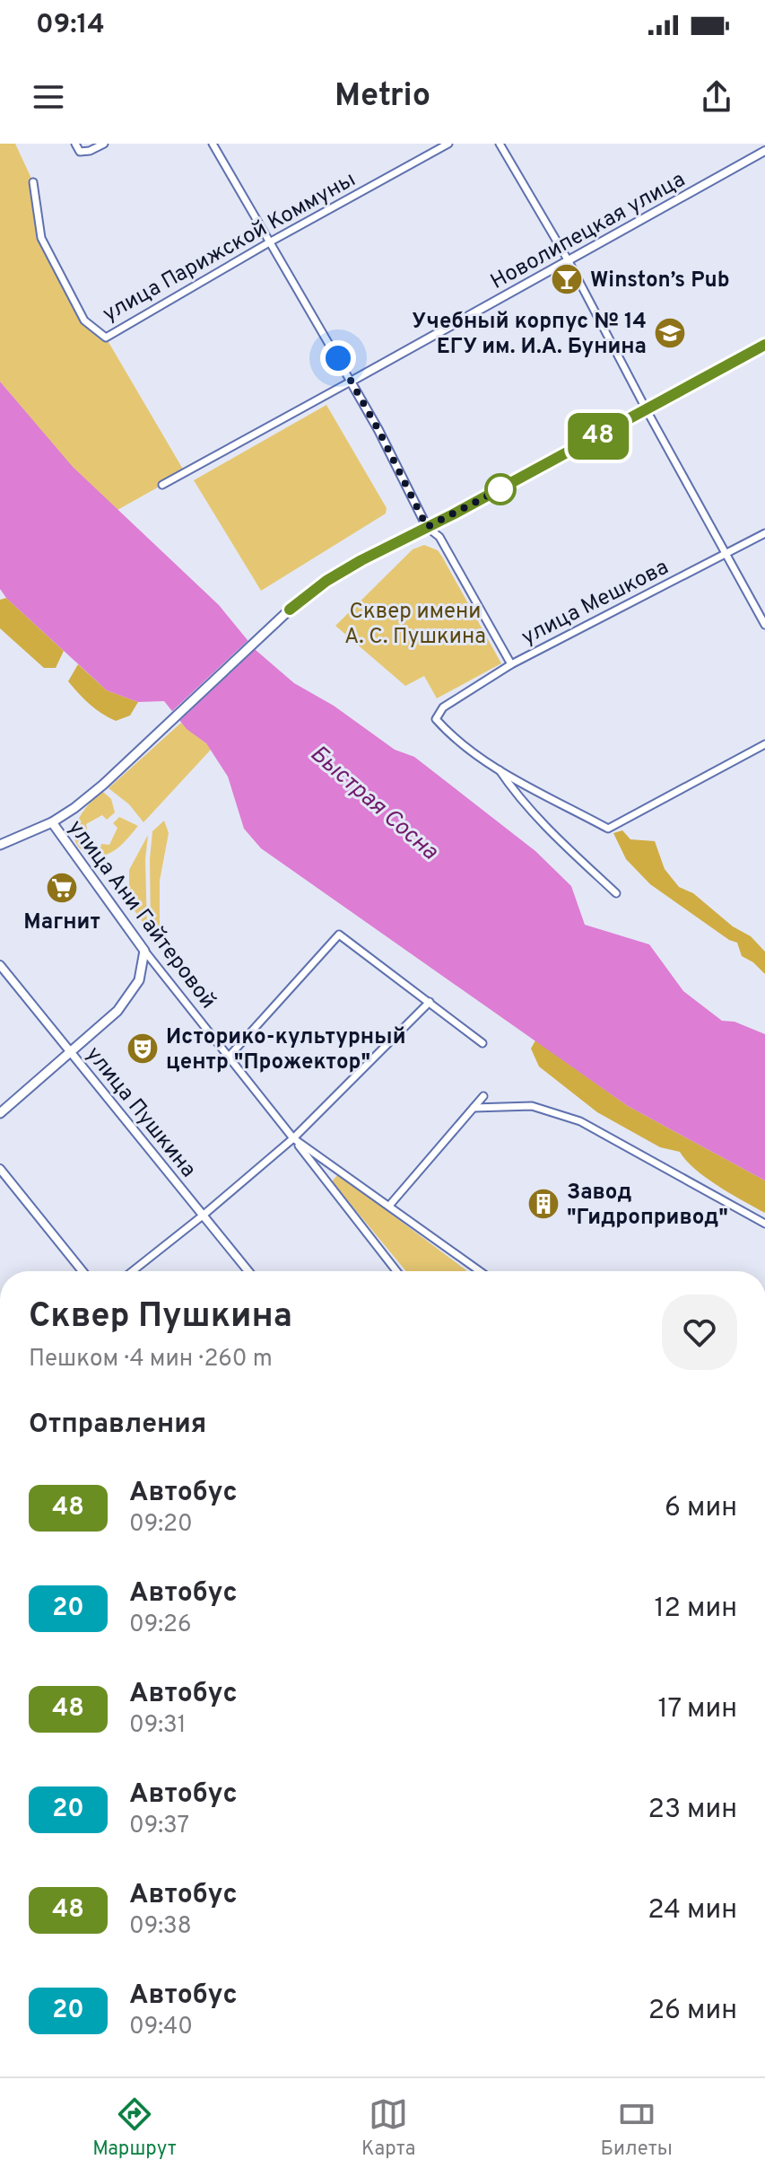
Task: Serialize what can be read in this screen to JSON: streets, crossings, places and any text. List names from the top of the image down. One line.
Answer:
{"streets":{"main road":["улица Ани Гайтеровой"],"street":["Новолипецкая улица","улица Парижской Коммуны","улица Мешкова","улица Пушкина"]},"water":["Быстрая Сосна"],"parks":["Сквер имени А. С. Пушкина"],"places":{"bar":["Winston’s Pub"],"school or university":["Учебный корпус № 14 ЕГУ им. И.А. Бунина"],"supermarket":["Магнит"],"theatre":["Историко-культурный центр \"Прожектор\""],"building":["Завод \"Гидропривод\""]},"lines":["bus line 48"],"page":{"status":"09:14","header":"Metrio","on_map":"48","heading":[["Сквер Пушкина","Пешком · 4 мин · 260 m"],"Отправления"],"list":[{"mark":"48","name":"Автобус","note":"09:20","value":"6 мин"},{"mark":"20","name":"Автобус","note":"09:26","value":"12 мин"},{"mark":"48","name":"Автобус","note":"09:31","value":"17 мин"},{"mark":"20","name":"Автобус","note":"09:37","value":"23 мин"},{"mark":"48","name":"Автобус","note":"09:38","value":"24 мин"},{"mark":"20","name":"Автобус","note":"09:40","value":"26 мин"}],"tabs":["Маршрут","Карта","Билеты"]}}
